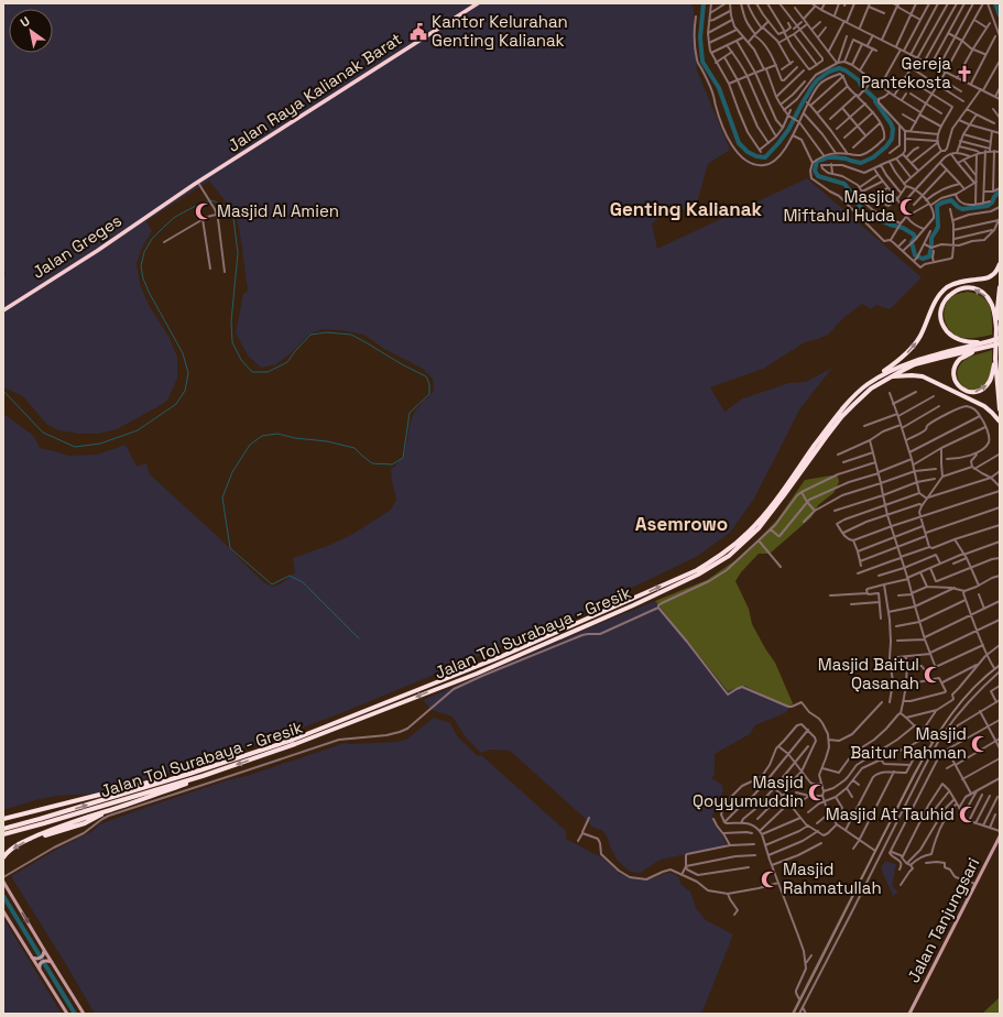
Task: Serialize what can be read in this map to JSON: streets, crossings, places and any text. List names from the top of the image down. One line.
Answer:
{"streets":{"highway":["Jalan Raya Kalianak Barat","Jalan Greges","Jalan Tol Surabaya - Gresik"],"main road":["Jalan Tanjungsari"]},"crossings":[["Jalan Raya Kalianak Barat","Jalan Greges"]],"districts":["Genting Kalianak","Asemrowo"],"places":{"public building":["Kantor Kelurahan Genting Kalianak"],"church":["Gereja Pantekosta"],"mosque":["Masjid Miftahul Huda","Masjid Al Amien","Masjid Baitul Qasanah","Masjid Baitur Rahman","Masjid Qoyyumuddin","Masjid At Tauhid","Masjid Rahmatullah"]},"north":"top left"}
